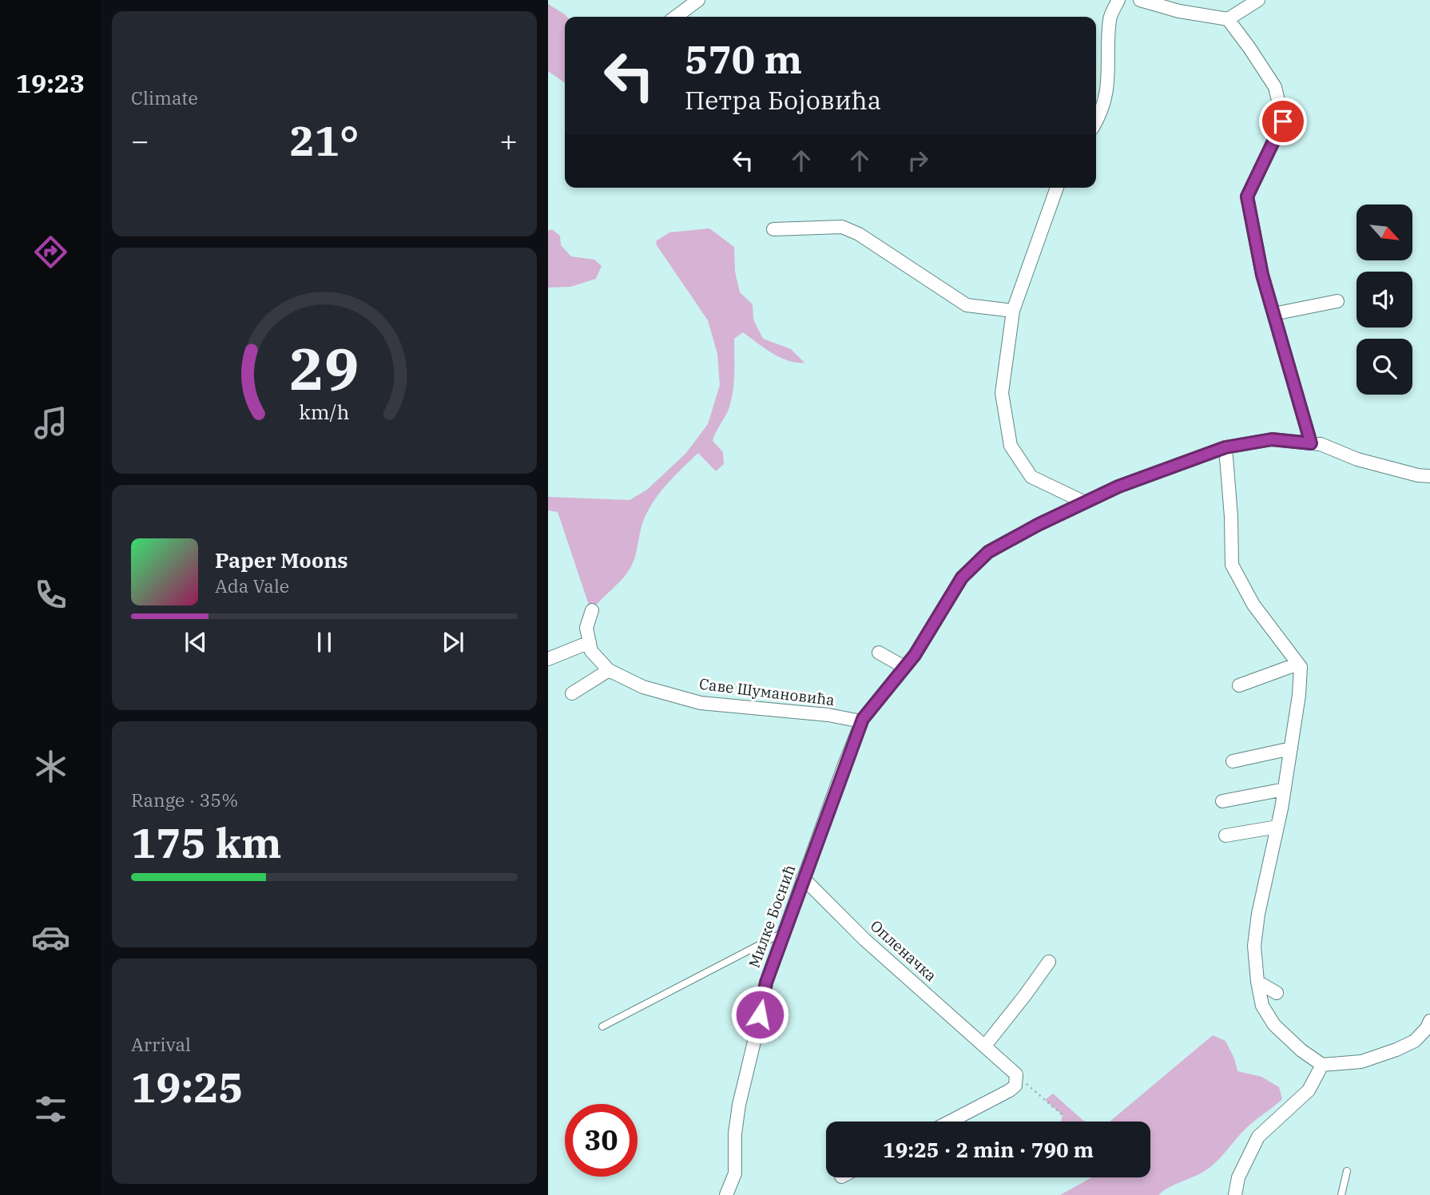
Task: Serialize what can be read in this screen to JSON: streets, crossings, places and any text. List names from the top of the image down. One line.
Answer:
{"streets":{"street":["Саве Шумановића","Милке Боснић","Опленачка"]},"crossings":[["Саве Шумановића","Милке Боснић"],["Милке Боснић","Опленачка"]],"north":"bottom right","page":{"tabs":"19:23","tile":["Climate",["Range · 35%","175 km"],["Arrival","19:25"]],"turn":["570 m","Петра Бојовића"],"heat":["−","21°","+"],"song":["Paper Moons","Ada Vale"],"limit":"30","trip":"19:25 · 2 min · 790 m","gauge":["29","km/h"]}}
